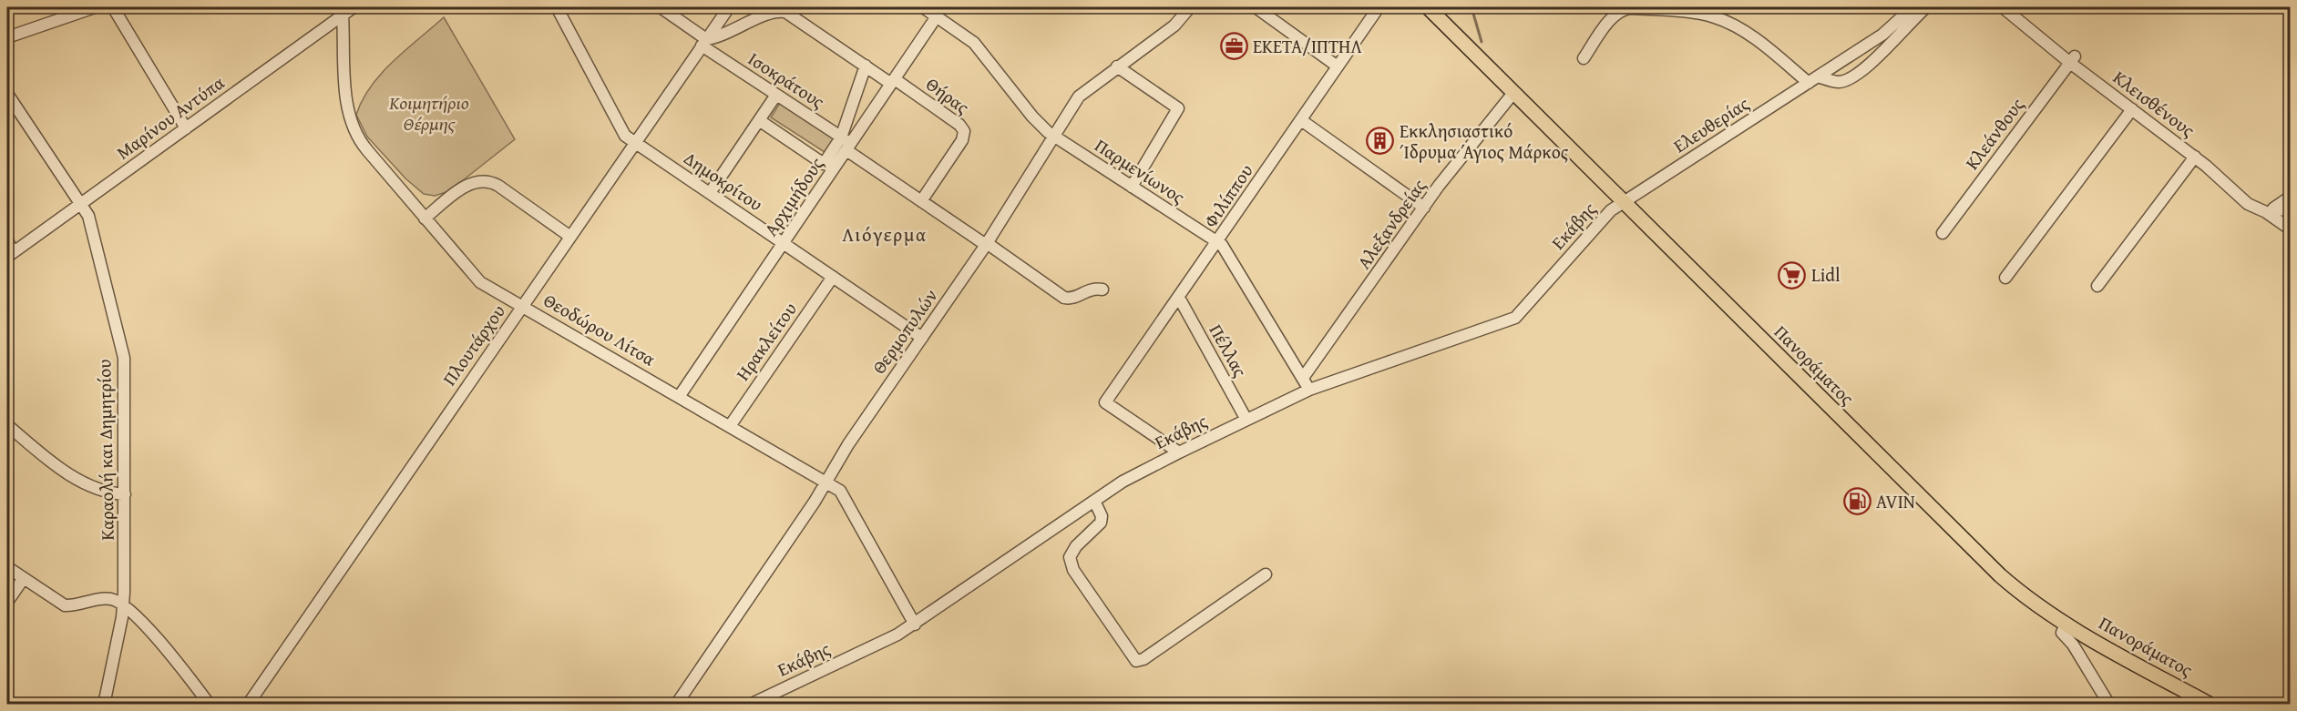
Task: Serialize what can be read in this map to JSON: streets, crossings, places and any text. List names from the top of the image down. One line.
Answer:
{"streets":{"main road":["Πανοράματος"],"street":["Ισοκράτους","Θήρας","Κλεισθένους","Μαρίνου Αντύπα","Ελευθερίας","Κλεάνθους","Παρμενίωνος","Δημοκρίτου","Φιλίππου","Αρχιμήδους","Αλεξανδρείας","Εκάβης","Θεοδώρου Λίτσα","Θερμοπυλών","Ηρακλείτου","Πλουτάρχου","Πέλλας","Καραολή και Δημητρίου"]},"crossings":[["Ισοκράτους","Θήρας"],["Ισοκράτους","Αρχιμήδους"],["Ισοκράτους","Θερμοπυλών"],["Ισοκράτους","Πλουτάρχου"],["Θήρας","Αρχιμήδους"],["Κλεισθένους","Κλεάνθους"],["Μαρίνου Αντύπα","Θεοδώρου Λίτσα"],["Μαρίνου Αντύπα","Καραολή και Δημητρίου"],["Ελευθερίας","Εκάβης"],["Ελευθερίας","Πανοράματος"],["Παρμενίωνος","Φιλίππου"],["Παρμενίωνος","Αρχιμήδους"],["Παρμενίωνος","Αλεξανδρείας"],["Παρμενίωνος","Εκάβης"],["Παρμενίωνος","Θερμοπυλών"],["Δημοκρίτου","Αρχιμήδους"],["Δημοκρίτου","Θερμοπυλών"],["Δημοκρίτου","Ηρακλείτου"],["Δημοκρίτου","Πλουτάρχου"],["Φιλίππου","Εκάβης"],["Φιλίππου","Πέλλας"],["Αρχιμήδους","Θεοδώρου Λίτσα"],["Αλεξανδρείας","Πανοράματος"],["Εκάβης","Θεοδώρου Λίτσα"],["Εκάβης","Πέλλας"],["Εκάβης","Πανοράματος"],["Θεοδώρου Λίτσα","Θερμοπυλών"],["Θεοδώρου Λίτσα","Ηρακλείτου"],["Θεοδώρου Λίτσα","Πλουτάρχου"]],"districts":["Λιόγερμα"],"parks":["Κοιμητήριο Θέρμης"],"places":{"office":["ΕΚΕΤΑ/ΙΠΤΗΛ"],"building":["Εκκλησιαστικό Ίδρυμα Άγιος Μάρκος"],"supermarket":["Lidl"],"fuel station":["AVIN"]}}
